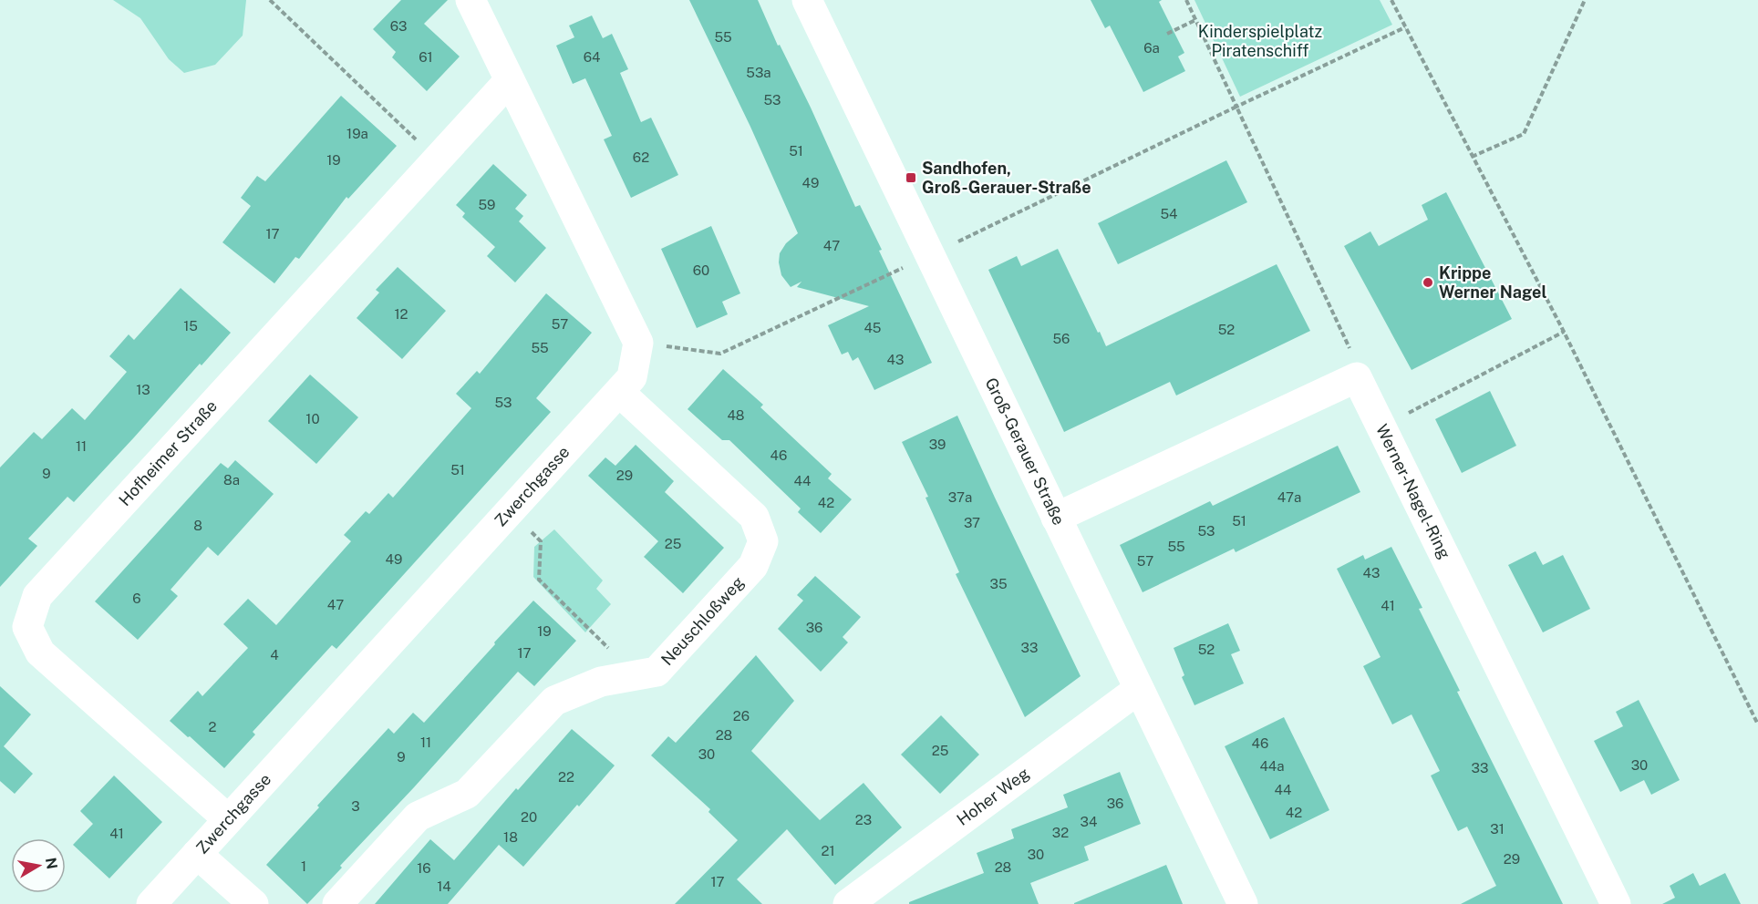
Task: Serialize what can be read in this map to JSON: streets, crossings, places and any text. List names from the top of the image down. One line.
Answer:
{"streets":{"street":["Groß-Gerauer Straße","Hofheimer Straße","Zwerchgasse","Werner-Nagel-Ring","Neuschloßweg","Hoher Weg"]},"crossings":[["Groß-Gerauer Straße","Hoher Weg"],["Hofheimer Straße","Zwerchgasse"],["Zwerchgasse","Neuschloßweg"]],"parks":["Kinderspielplatz Piratenschiff"],"places":{"transit":["Sandhofen, Groß-Gerauer-Straße"],"other":["Krippe Werner Nagel"]},"house_numbers":["63","55","6a","61","64","53a","53","19a","51","62","19","49","59","54","17","47","60","12","57","15","45","52","56","55","43","13","53","48","10","39","11","46","51","9","29","8a","44","37a","47a","42","51","37","8","53","25","55","49","57","43","35","6","47","41","36","19","33","52","17","4","26","2","28","11","46","25","30","9","30","44a","33","22","44","36","3","42","20","23","34","31","32","41","18","21","30","29","1","28","16","17","14"],"north":"right"}
